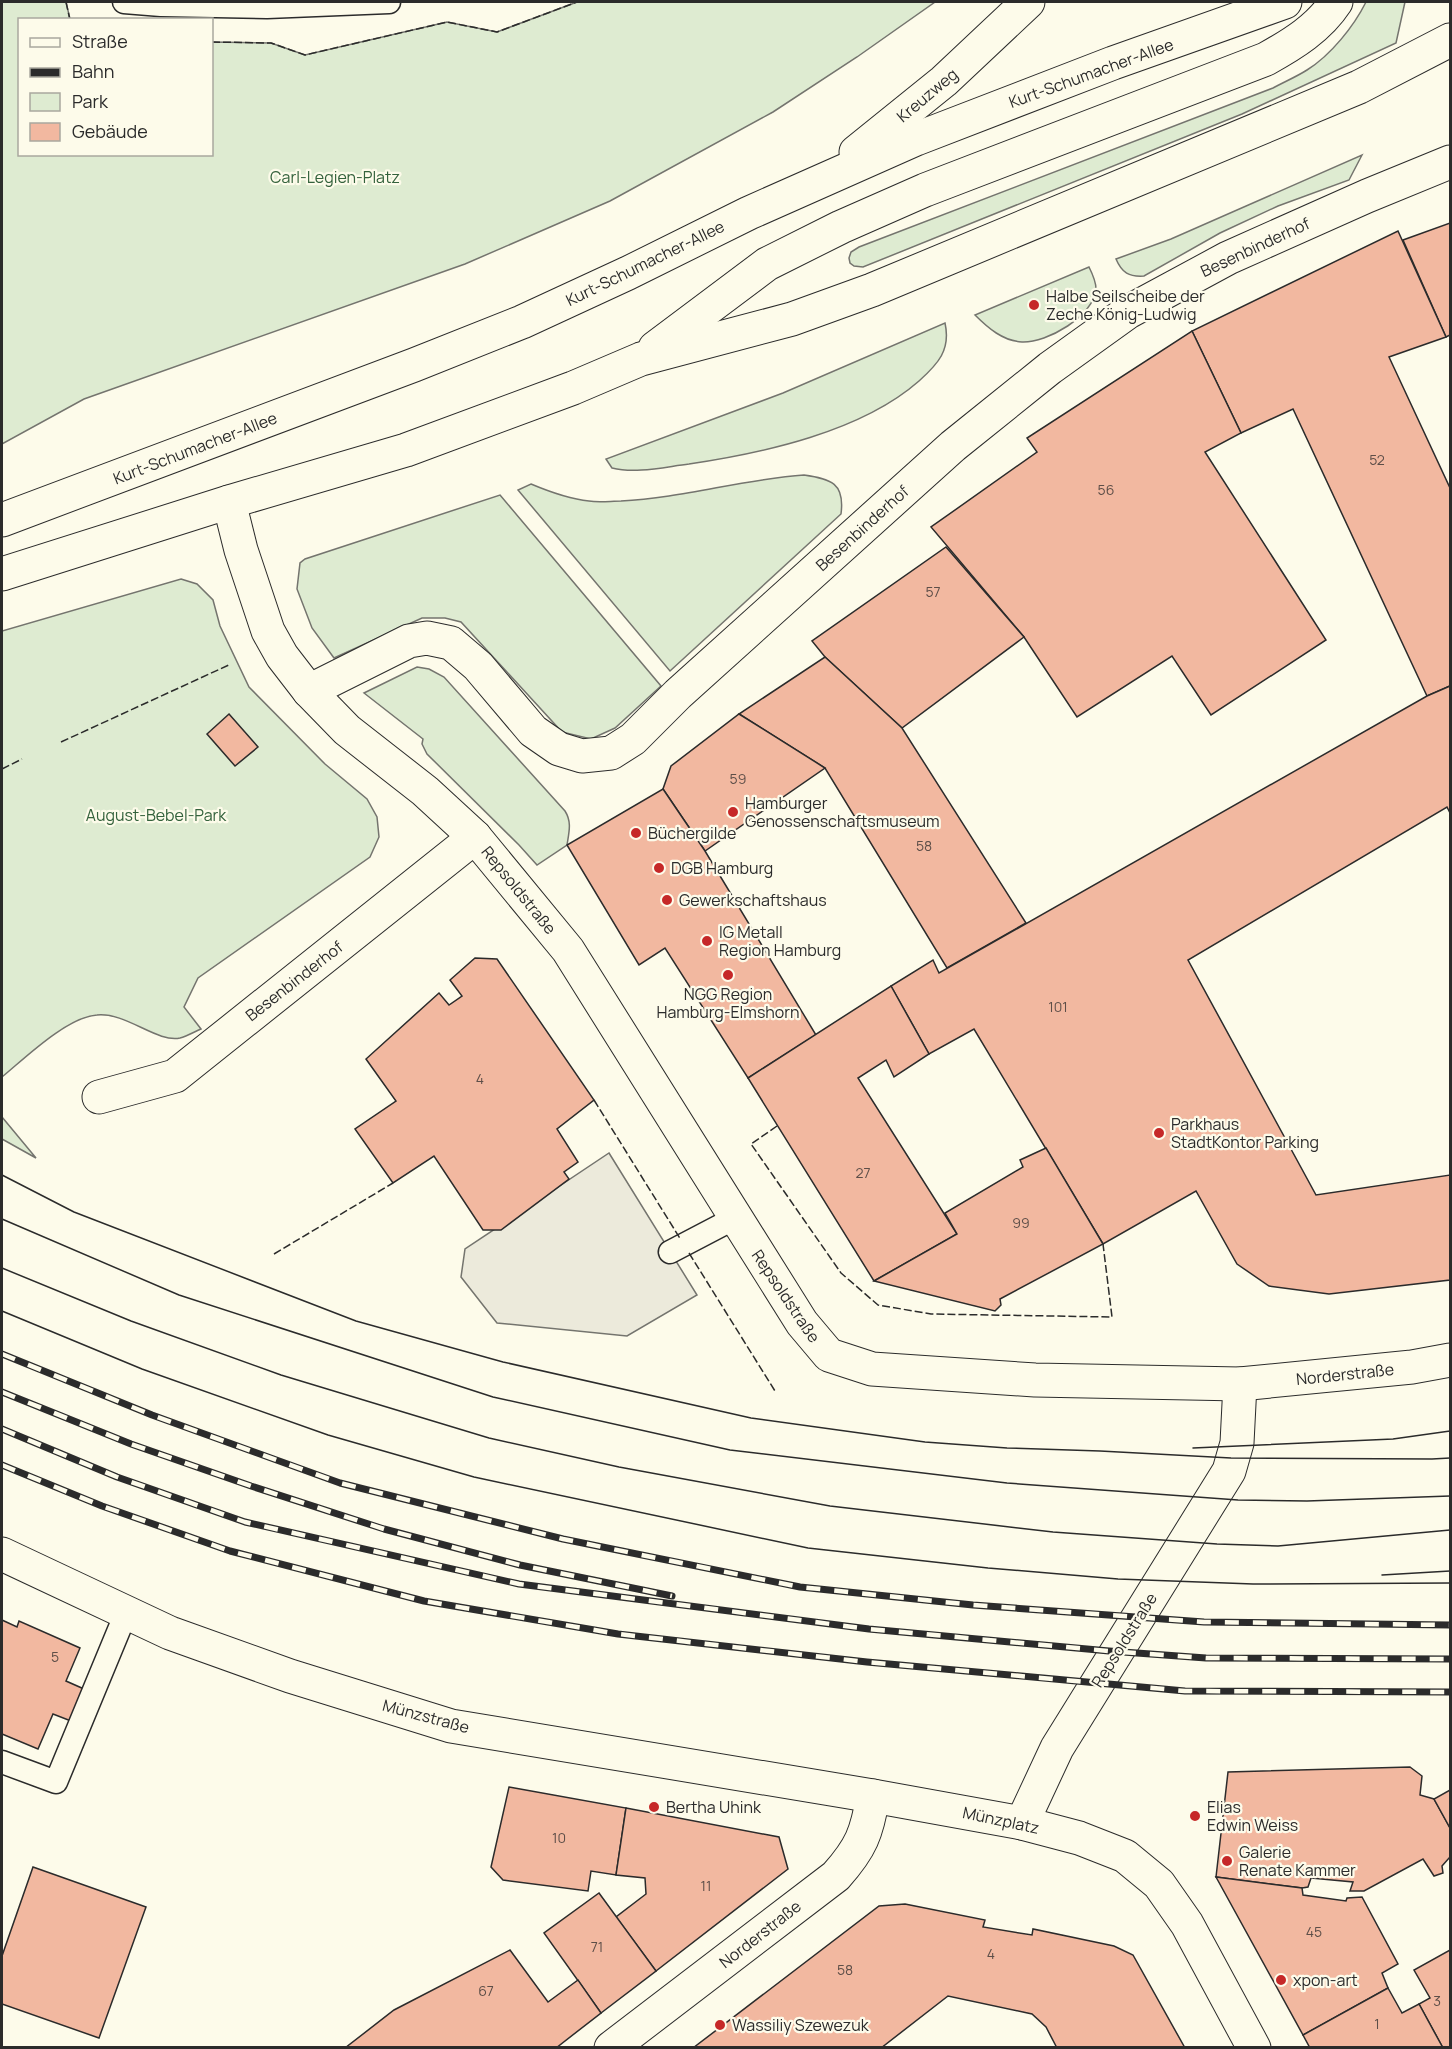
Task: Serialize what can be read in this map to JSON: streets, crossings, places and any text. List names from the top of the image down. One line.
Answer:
{"streets":{"street":["Kurt-Schumacher-Allee","Kreuzweg","Besenbinderhof","Repsoldstraße","Norderstraße","Münzstraße","Münzplatz"]},"crossings":[["Kurt-Schumacher-Allee","Kreuzweg"],["Besenbinderhof","Repsoldstraße"],["Repsoldstraße","Norderstraße"],["Repsoldstraße","Münzplatz"],["Norderstraße","Münzstraße"],["Norderstraße","Münzplatz"],["Münzstraße","Münzplatz"]],"parks":["Carl-Legien-Platz","August-Bebel-Park"],"places":["Halbe Seilscheibe der Zeche König-Ludwig","Hamburger Genossenschaftsmuseum","Büchergilde","DGB Hamburg","Gewerkschaftshaus","IG Metall Region Hamburg","NGG Region Hamburg-Elmshorn","Parkhaus StadtKontor Parking","Bertha Uhink","Elias Edwin Weiss","Galerie Renate Kammer","xpon-art","Wassiliy Szewezuk"],"house_numbers":["52","56","57","59","58","101","4","27","99","5","10","11","45","71","4","58","67","3","1"],"legend":["Straße","Bahn","Park","Gebäude"]}
